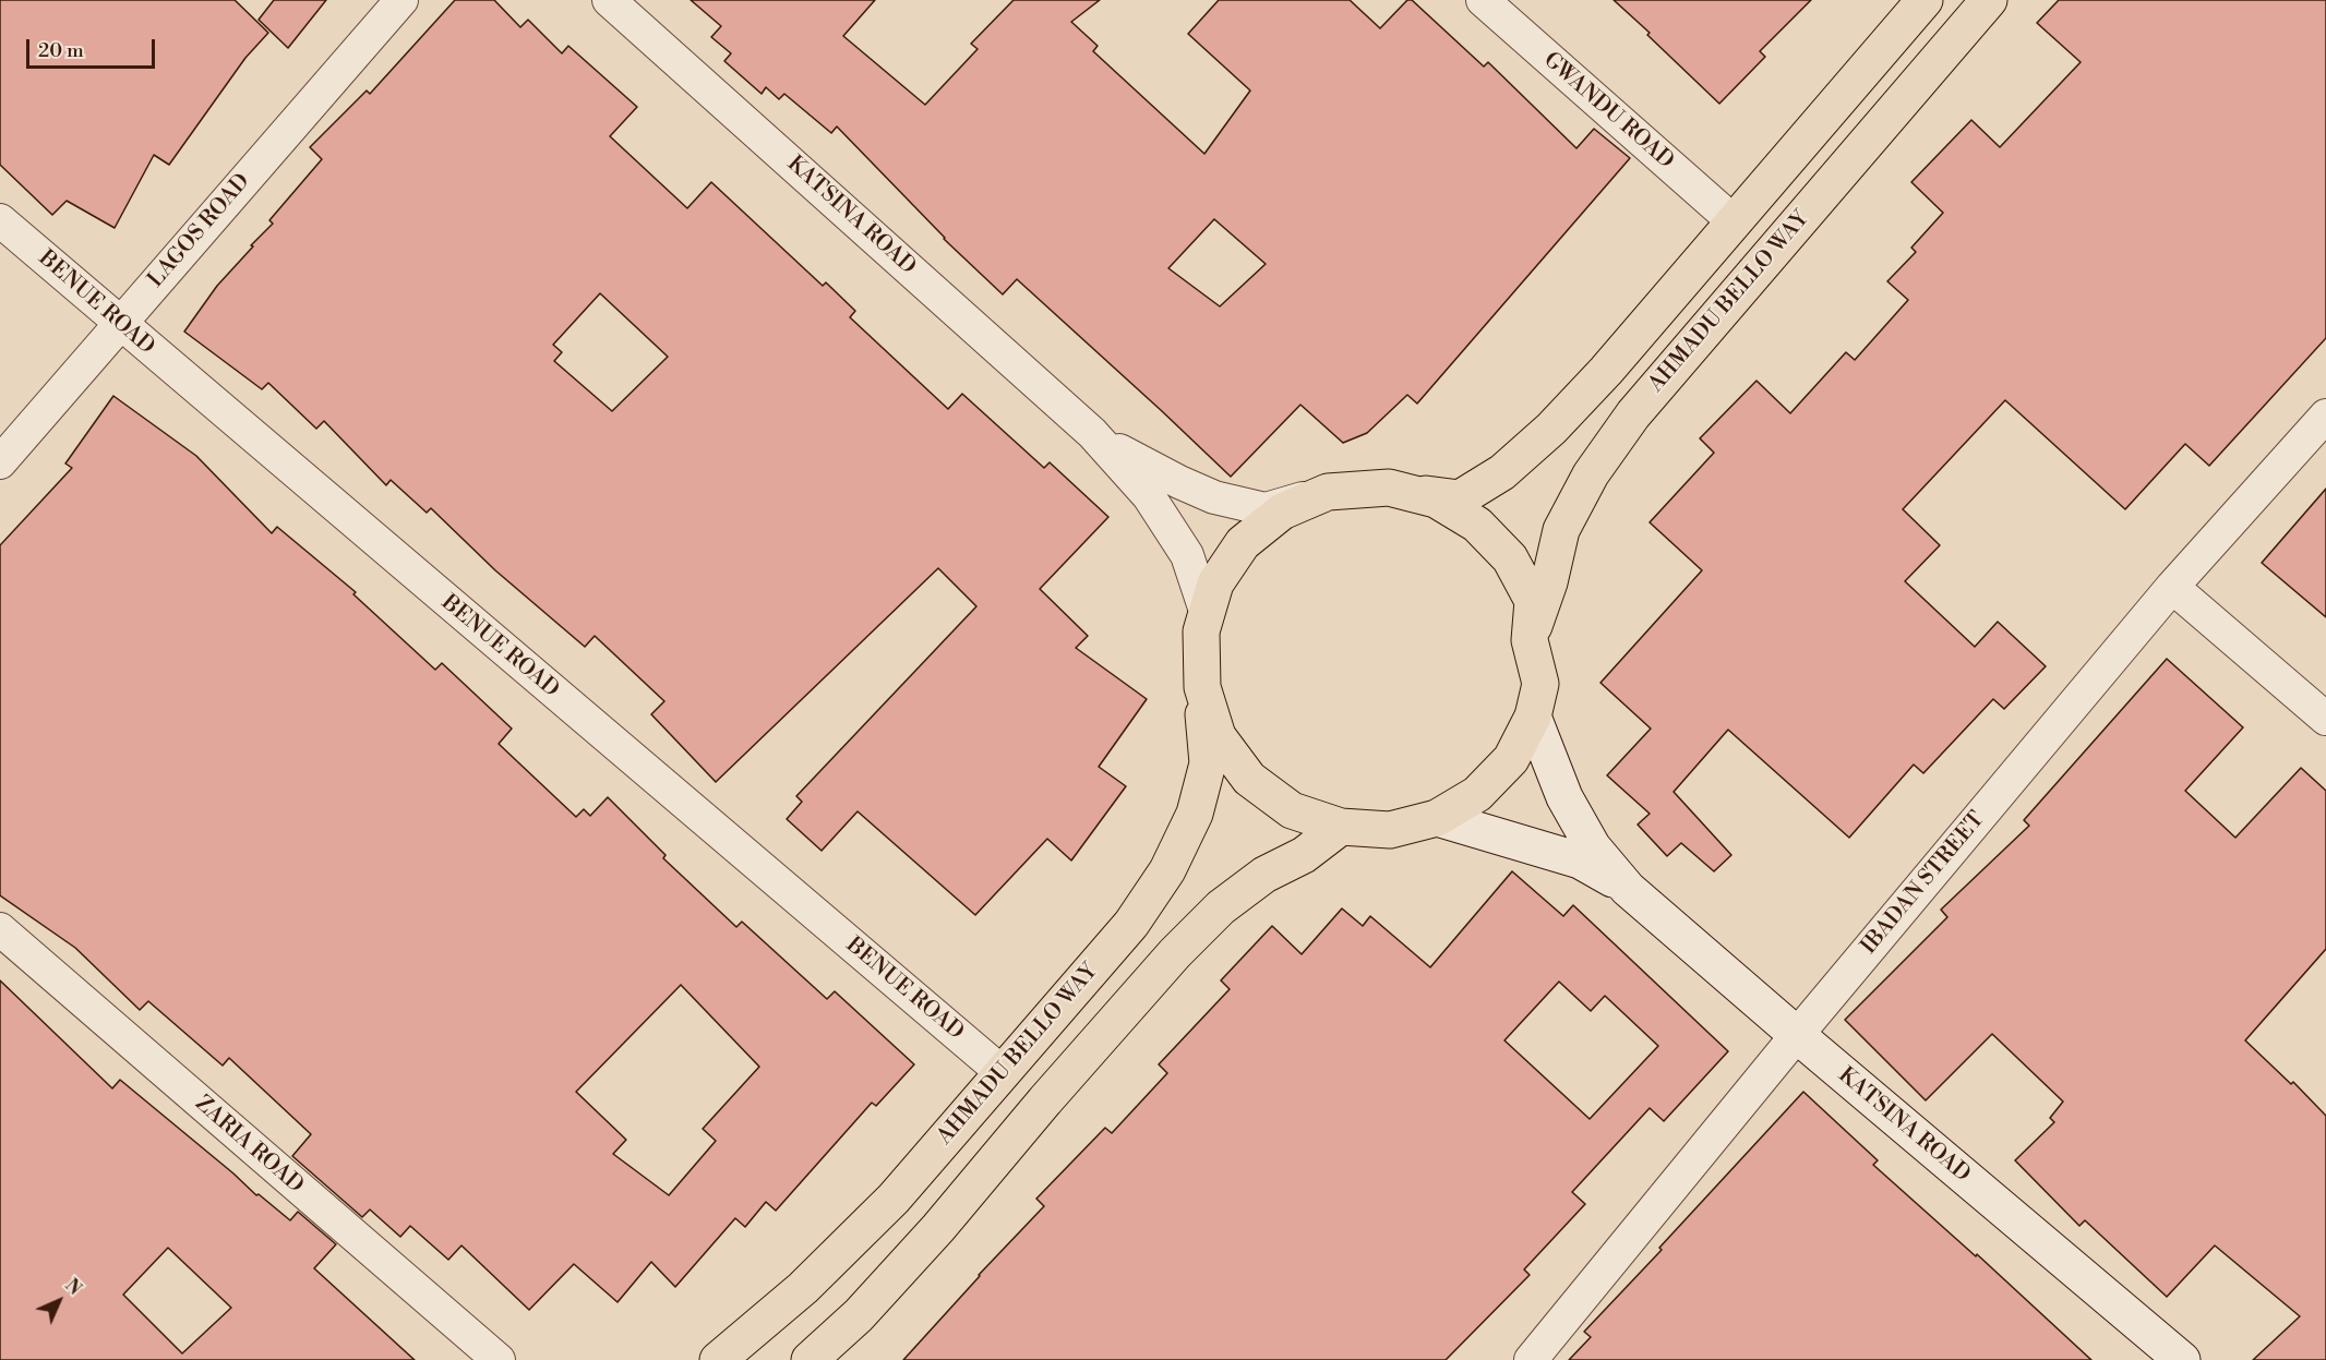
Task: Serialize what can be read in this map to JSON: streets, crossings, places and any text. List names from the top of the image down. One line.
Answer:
{"streets":{"main road":["AHMADU BELLO WAY"],"street":["GWANDU ROAD","KATSINA ROAD","LAGOS ROAD","BENUE ROAD","IBADAN STREET","ZARIA ROAD"]},"crossings":[["KATSINA ROAD","IBADAN STREET"],["LAGOS ROAD","BENUE ROAD"],["AHMADU BELLO WAY","BENUE ROAD"]],"scale_bar":"20 m","north":"top right"}
